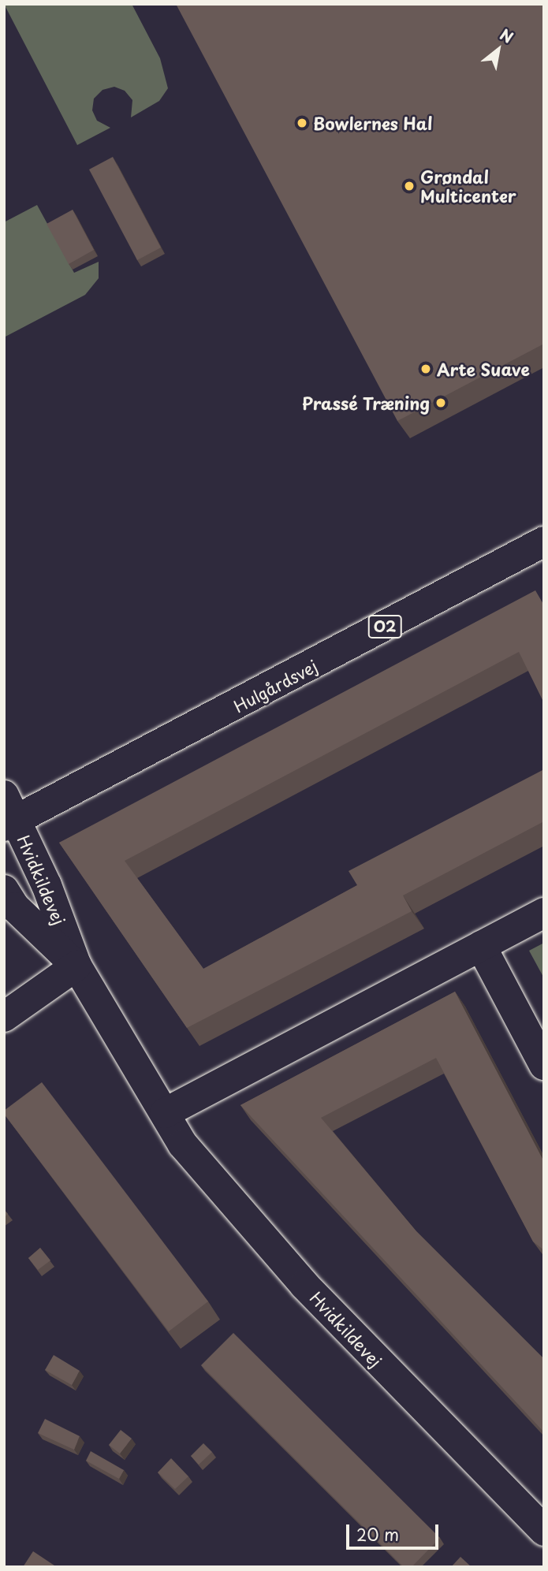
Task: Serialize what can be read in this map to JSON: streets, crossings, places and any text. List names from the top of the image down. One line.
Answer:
{"streets":{"street":["O2","Hulgårdsvej","Hvidkildevej"]},"crossings":[["Hulgårdsvej","Hvidkildevej"]],"places":["Bowlernes Hal","Grøndal Multicenter","Arte Suave","Prassé Træning"],"scale_bar":"20 m","north":"top right"}
